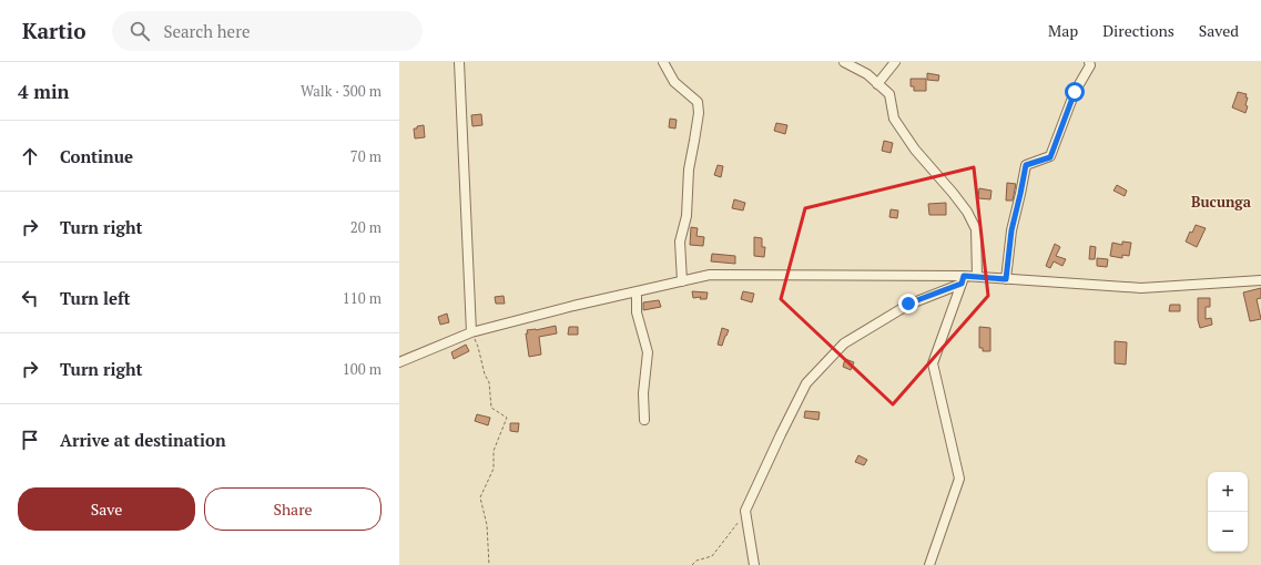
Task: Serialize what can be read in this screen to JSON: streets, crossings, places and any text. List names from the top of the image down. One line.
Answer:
{"districts":["Bucunga"],"page":{"header":"Kartio","search":"Search here","nav":["Map","Directions","Saved"],"heading":["4 min","Walk · 300 m"],"list":[["Continue","70 m"],["Turn right","20 m"],["Turn left","110 m"],["Turn right","100 m"],"Arrive at destination"],"map_buttons":["+","−"],"buttons":["Save","Share"]}}
